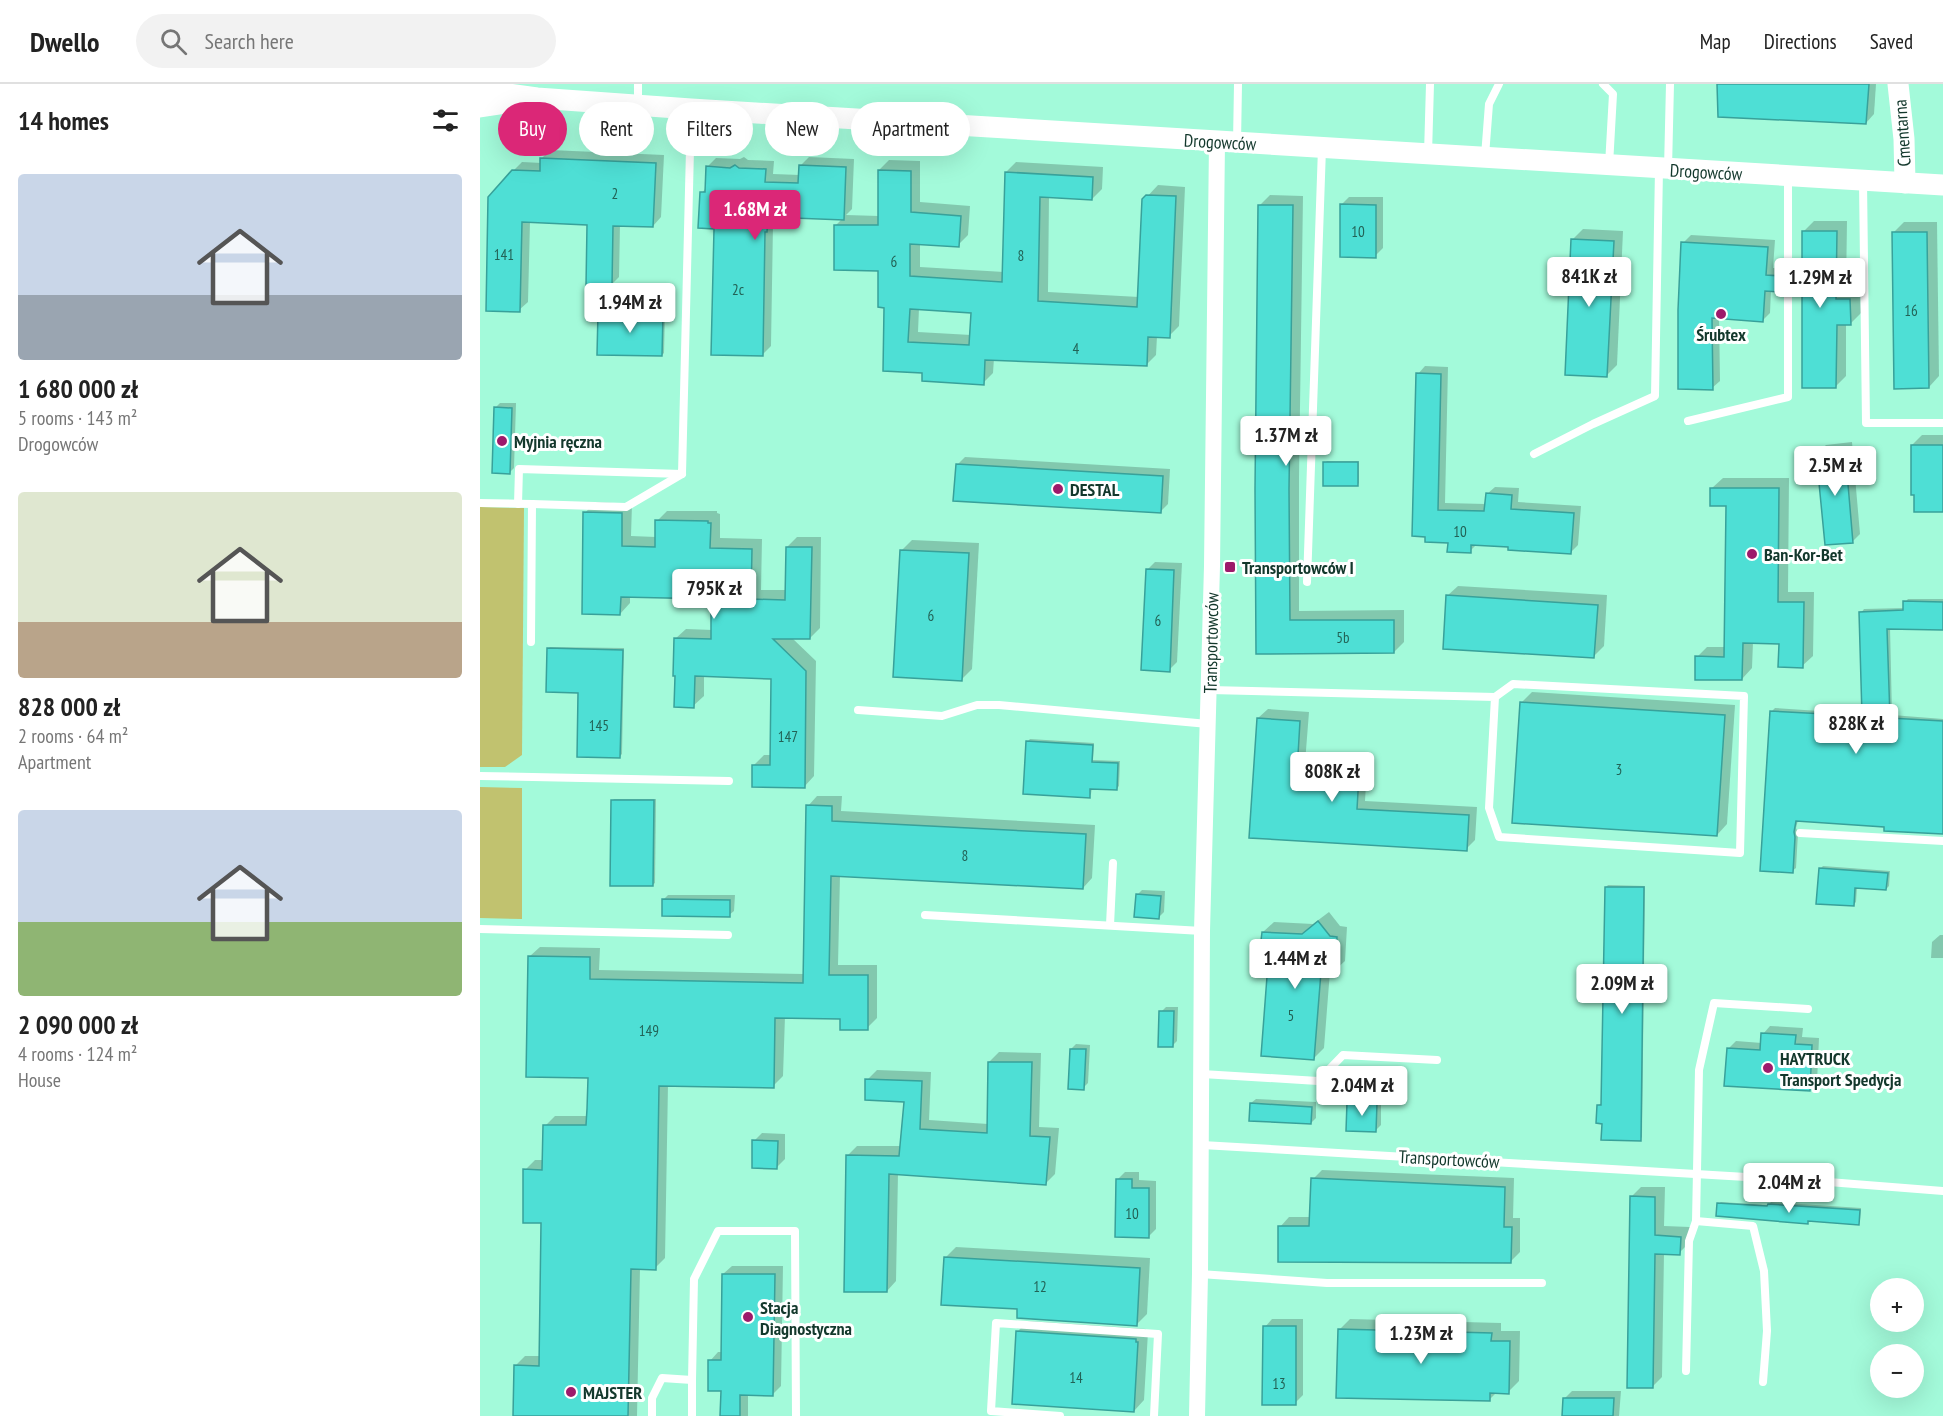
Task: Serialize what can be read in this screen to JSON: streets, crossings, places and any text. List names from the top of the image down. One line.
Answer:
{"streets":{"street":["Cmentarna","Drogowców","Transportowców"]},"crossings":[["Cmentarna","Drogowców"],["Drogowców","Transportowców"]],"places":{"other":["Śrubtex","Myjnia ręczna","DESTAL","Ban-Kor-Bet","HAYTRUCK Transport Spedycja","Stacja Diagnostyczna","MAJSTER"],"transit":["Transportowców I"]},"house_numbers":["2","10","141","8","6","2c","16","4","10","6","6","5b","145","147","3","8","5","149","10","12","14","13"],"page":{"header":"Dwello","search":"Search here","nav":["Map","Directions","Saved"],"heading":"14 homes","chip":["Buy","Rent","Filters","New","Apartment"],"list":[{"name":"1 680 000 zł","note":"5 rooms · 143 m² · Drogowców"},{"name":"828 000 zł","note":"2 rooms · 64 m² · Apartment"},{"name":"2 090 000 zł","note":"4 rooms · 124 m² · House"}],"price":["1.68M zł","841K zł","1.29M zł","1.94M zł","1.37M zł","2.5M zł","795K zł","828K zł","808K zł","1.44M zł","2.09M zł","2.04M zł","2.04M zł","1.23M zł"],"map_buttons":["+","−"]}}
